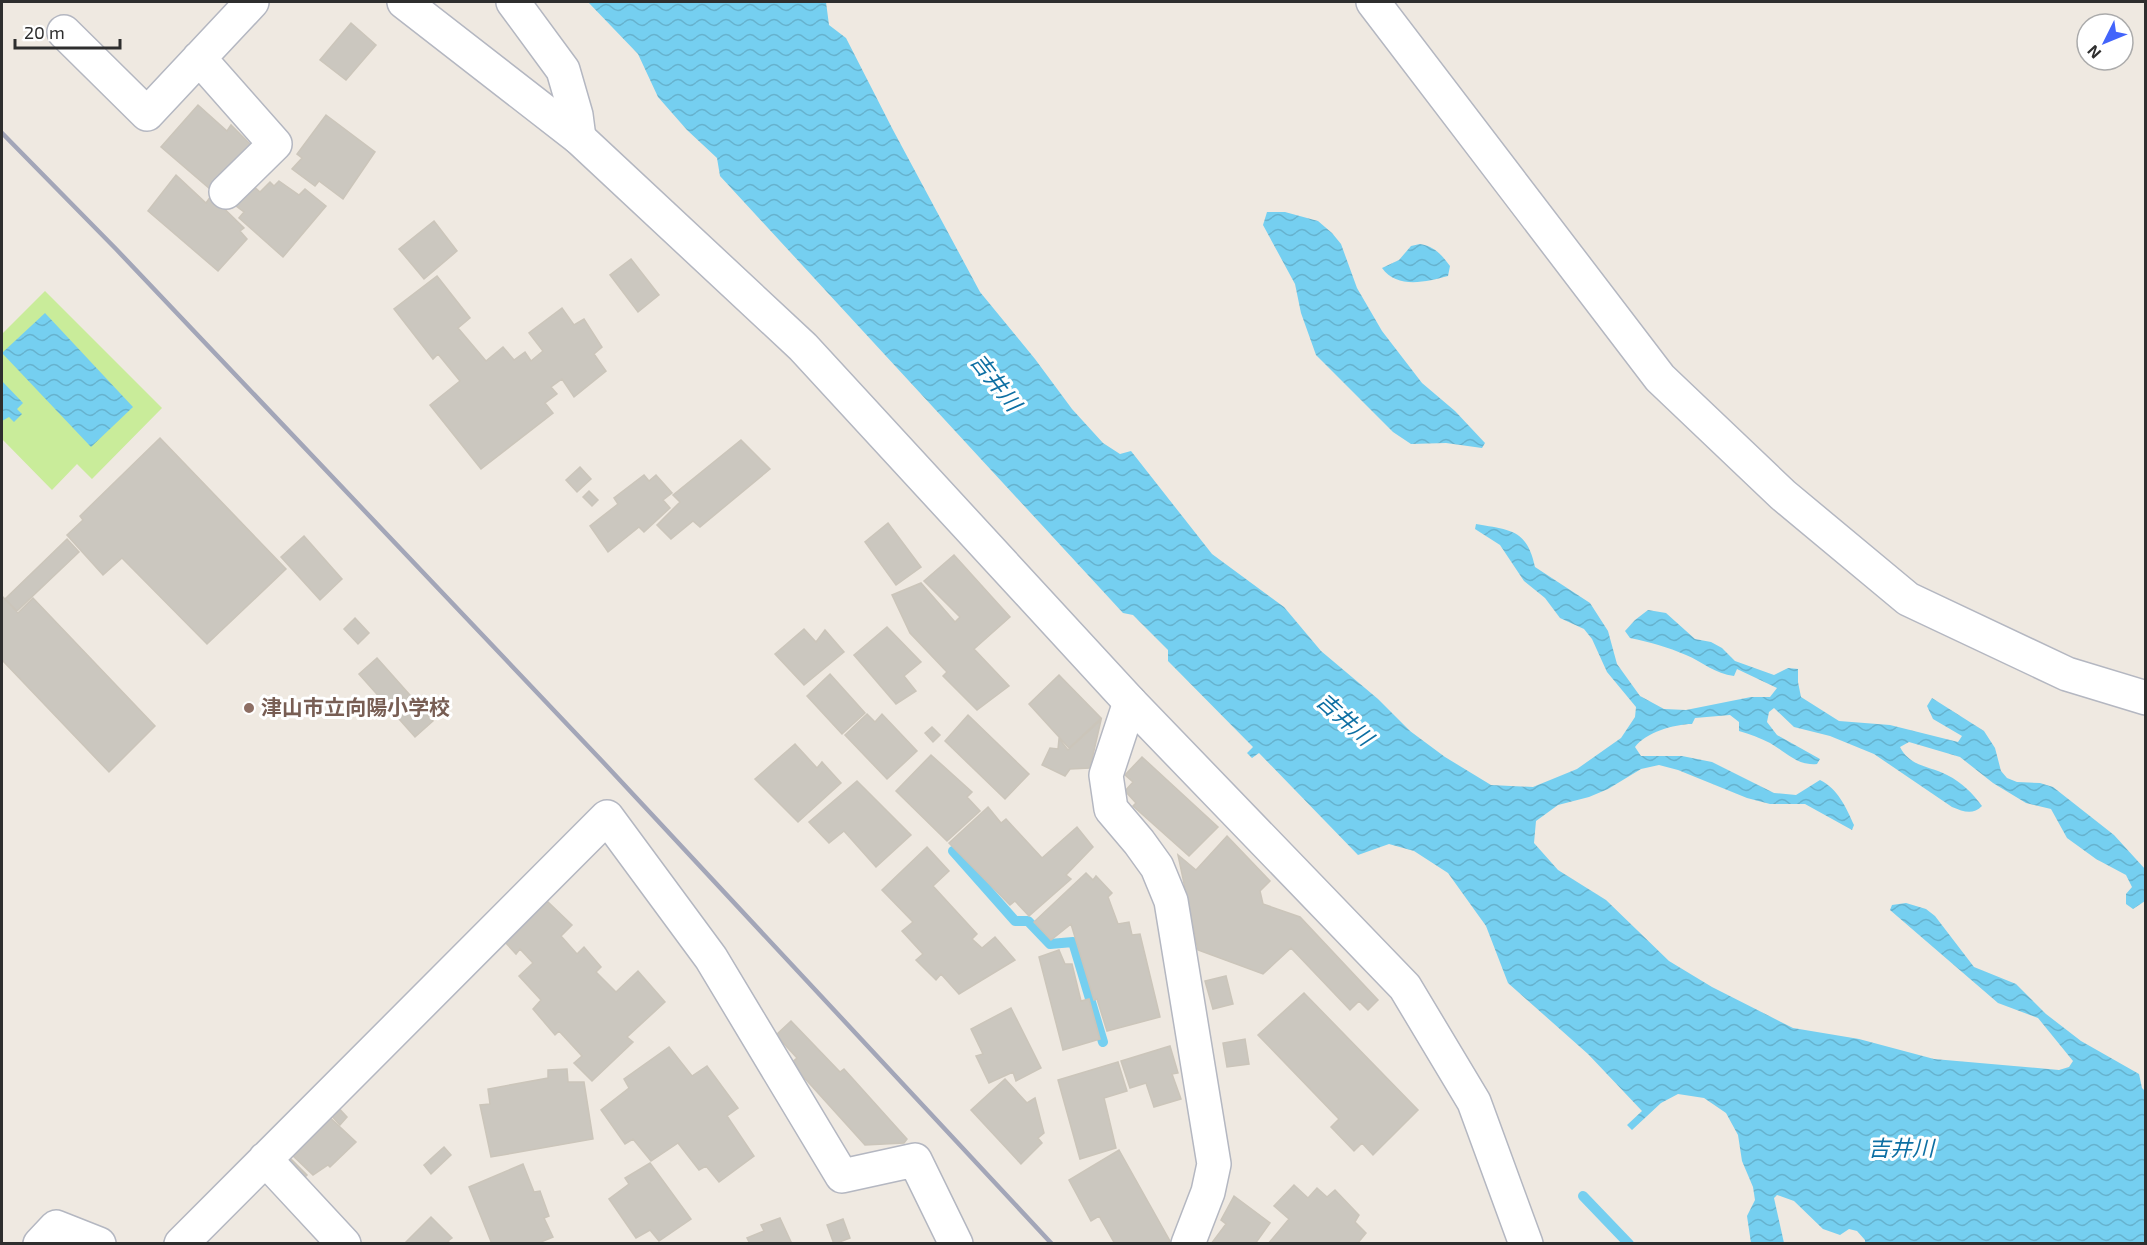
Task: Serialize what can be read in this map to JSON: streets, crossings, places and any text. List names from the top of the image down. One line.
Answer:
{"water":["吉井川"],"places":["津山市立向陽小学校"],"scale_bar":"20 m","north":"bottom left"}
